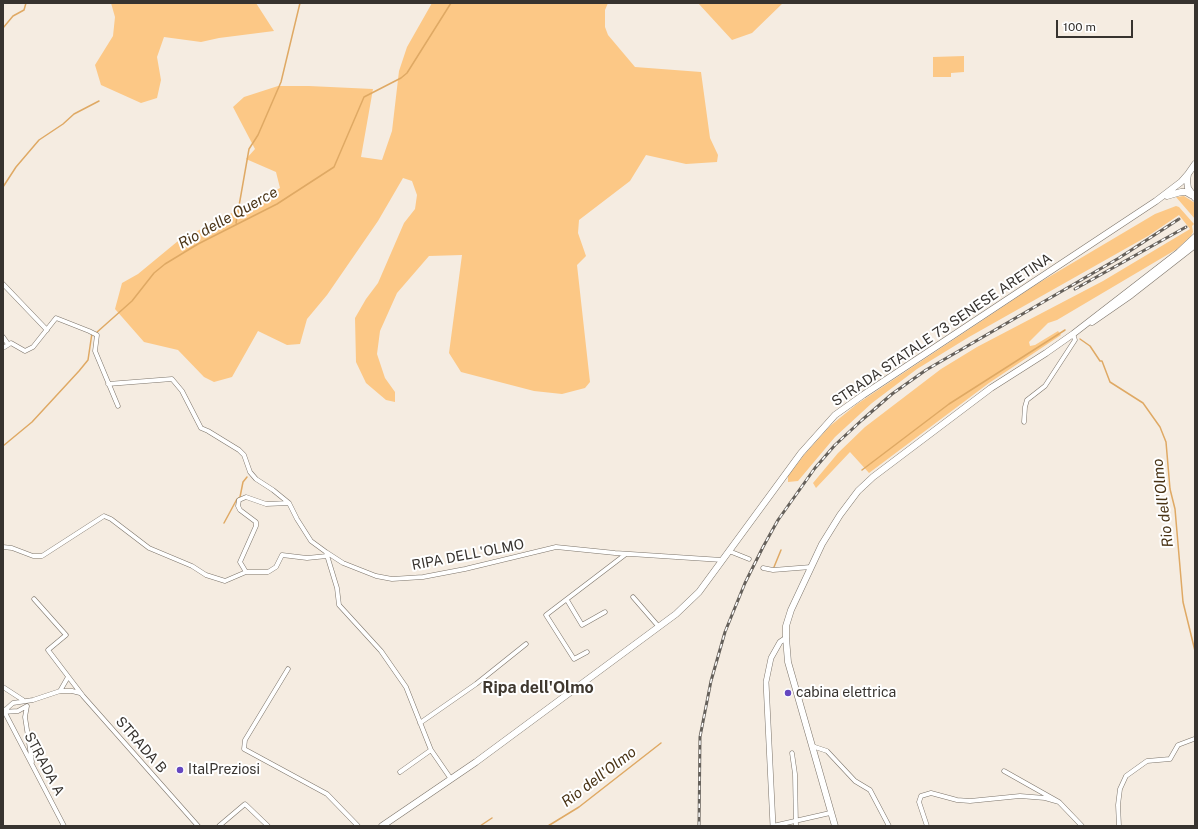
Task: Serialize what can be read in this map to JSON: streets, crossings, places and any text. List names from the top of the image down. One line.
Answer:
{"streets":{"main road":["STRADA STATALE 73 SENESE ARETINA"],"street":["RIPA DELL'OLMO","STRADA B","STRADA A"]},"crossings":[["STRADA STATALE 73 SENESE ARETINA","RIPA DELL'OLMO"]],"districts":["Ripa dell'Olmo"],"water":["Rio delle Querce","Rio dell'Olmo"],"places":["cabina elettrica","ItalPreziosi"],"scale_bar":"100 m"}
